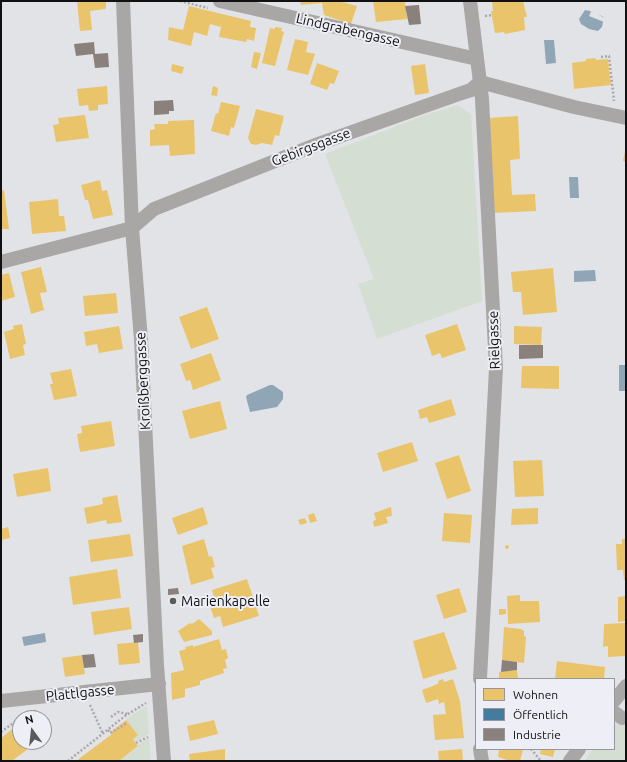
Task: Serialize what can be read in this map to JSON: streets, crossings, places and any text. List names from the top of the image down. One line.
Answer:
{"streets":{"street":["Lindgrabengasse","Gebirgsgasse","Rielgasse","Kroißberggasse","Plattlgasse"]},"crossings":[["Lindgrabengasse","Rielgasse"],["Gebirgsgasse","Rielgasse"],["Gebirgsgasse","Kroißberggasse"],["Kroißberggasse","Plattlgasse"]],"places":["Marienkapelle"],"legend":["Wohnen","Öffentlich","Industrie"],"north":"top"}
